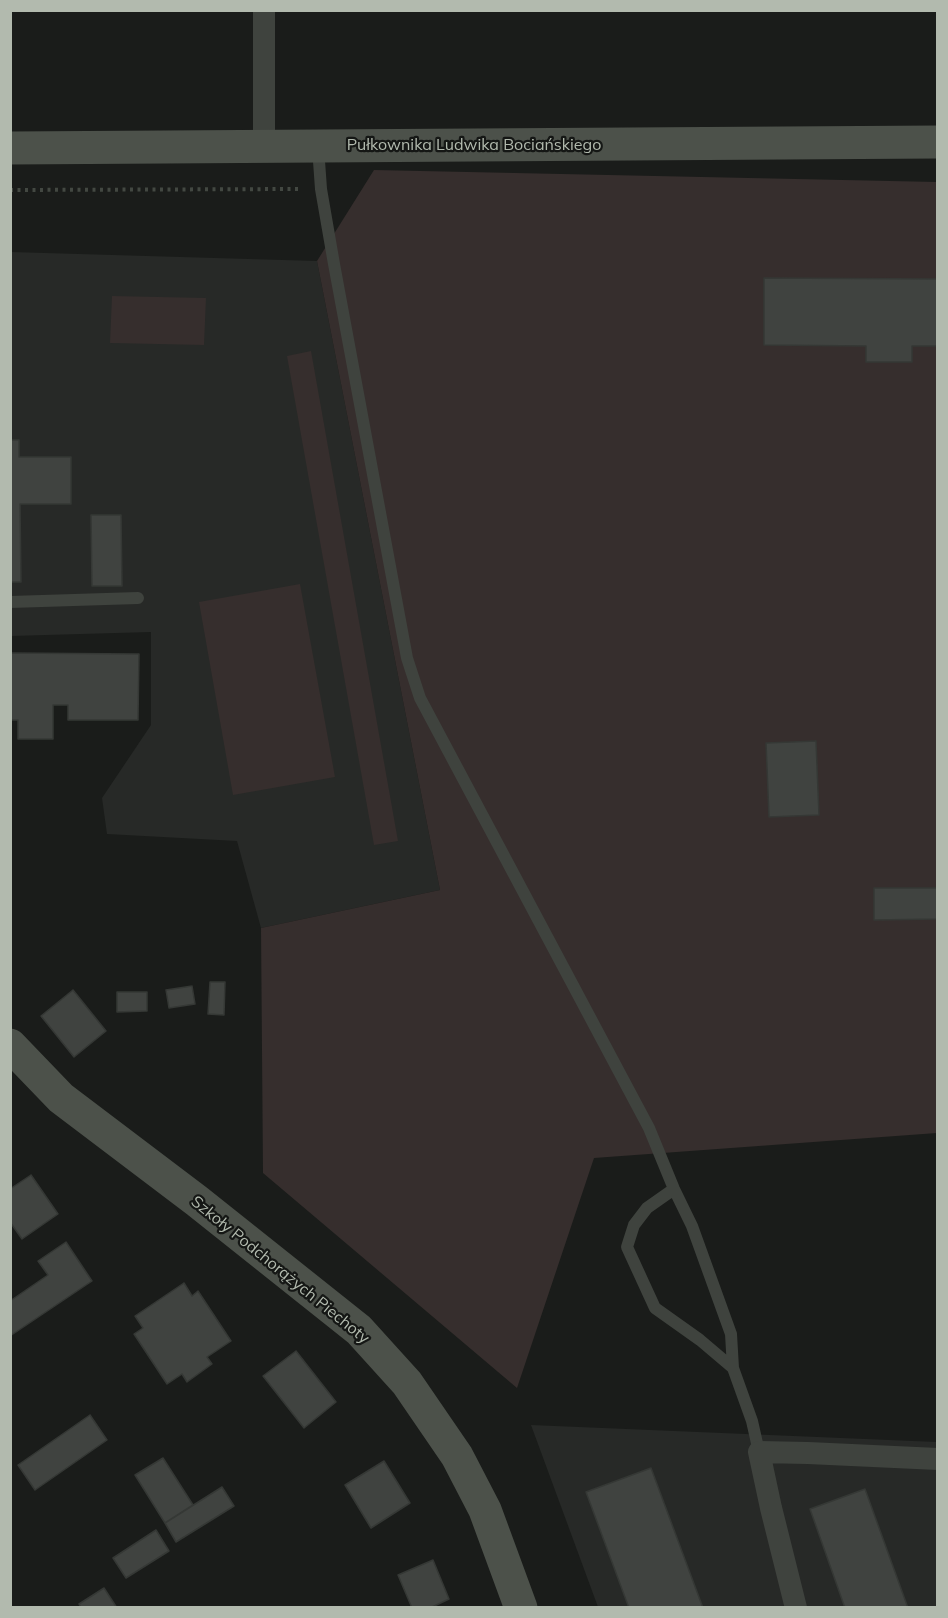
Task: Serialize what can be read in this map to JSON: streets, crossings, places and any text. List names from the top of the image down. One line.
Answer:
{"streets":{"street":["Pułkownika Ludwika Bociańskiego","Szkoły Podchorążych Piechoty"]}}
